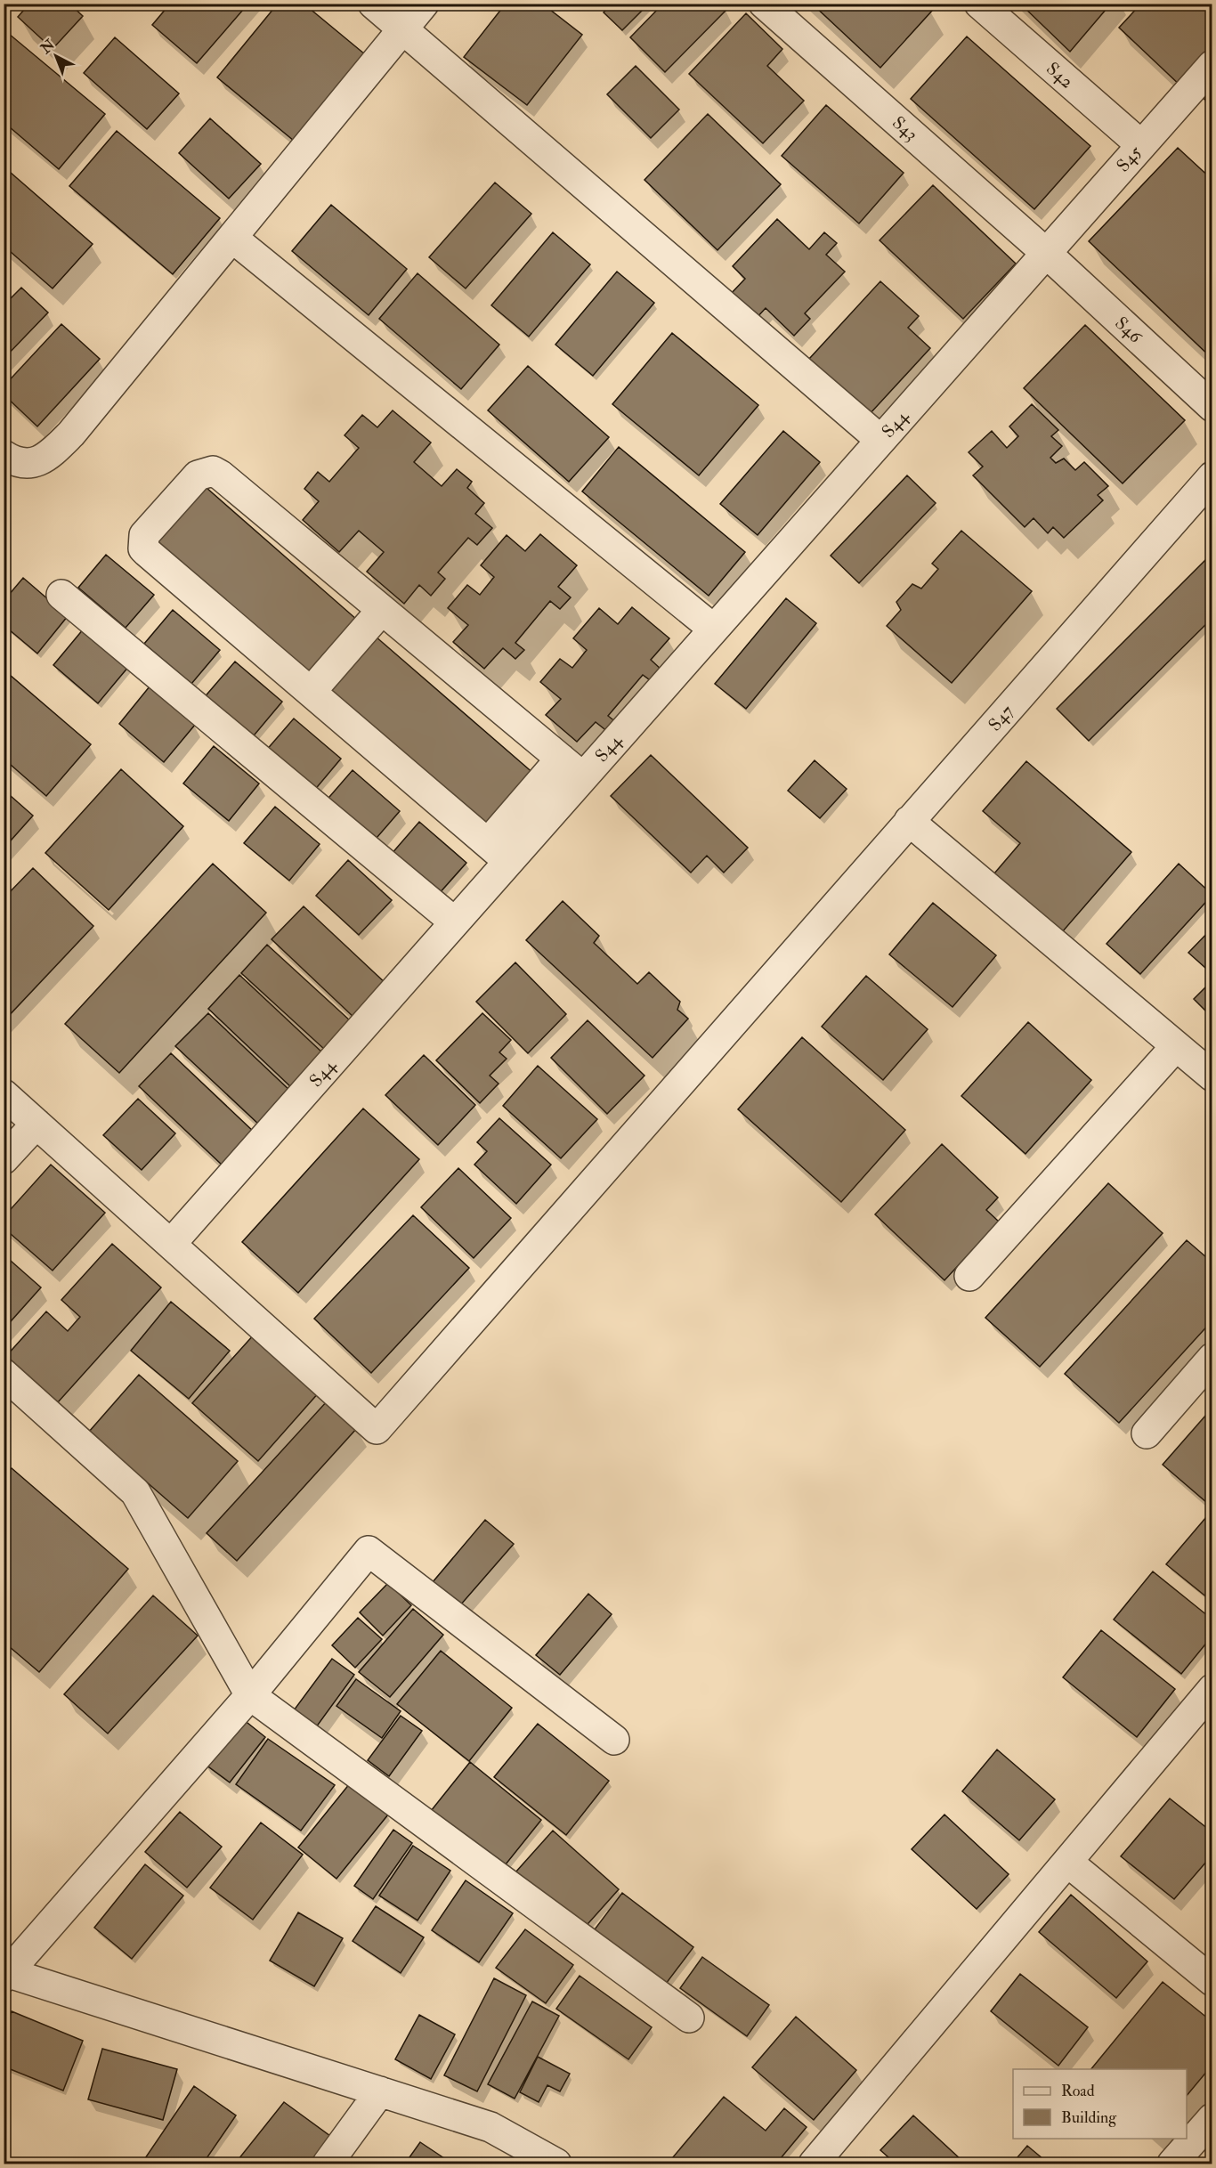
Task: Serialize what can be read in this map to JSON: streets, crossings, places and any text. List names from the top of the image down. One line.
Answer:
{"streets":{"street":["S42","S43","S45","S46","S44","S47"]},"crossings":[["S42","S45"],["S43","S45"],["S43","S46"],["S43","S44"],["S45","S46"],["S45","S44"],["S46","S44"],["S44","S47"]],"legend":["Road","Building"],"north":"top left"}
